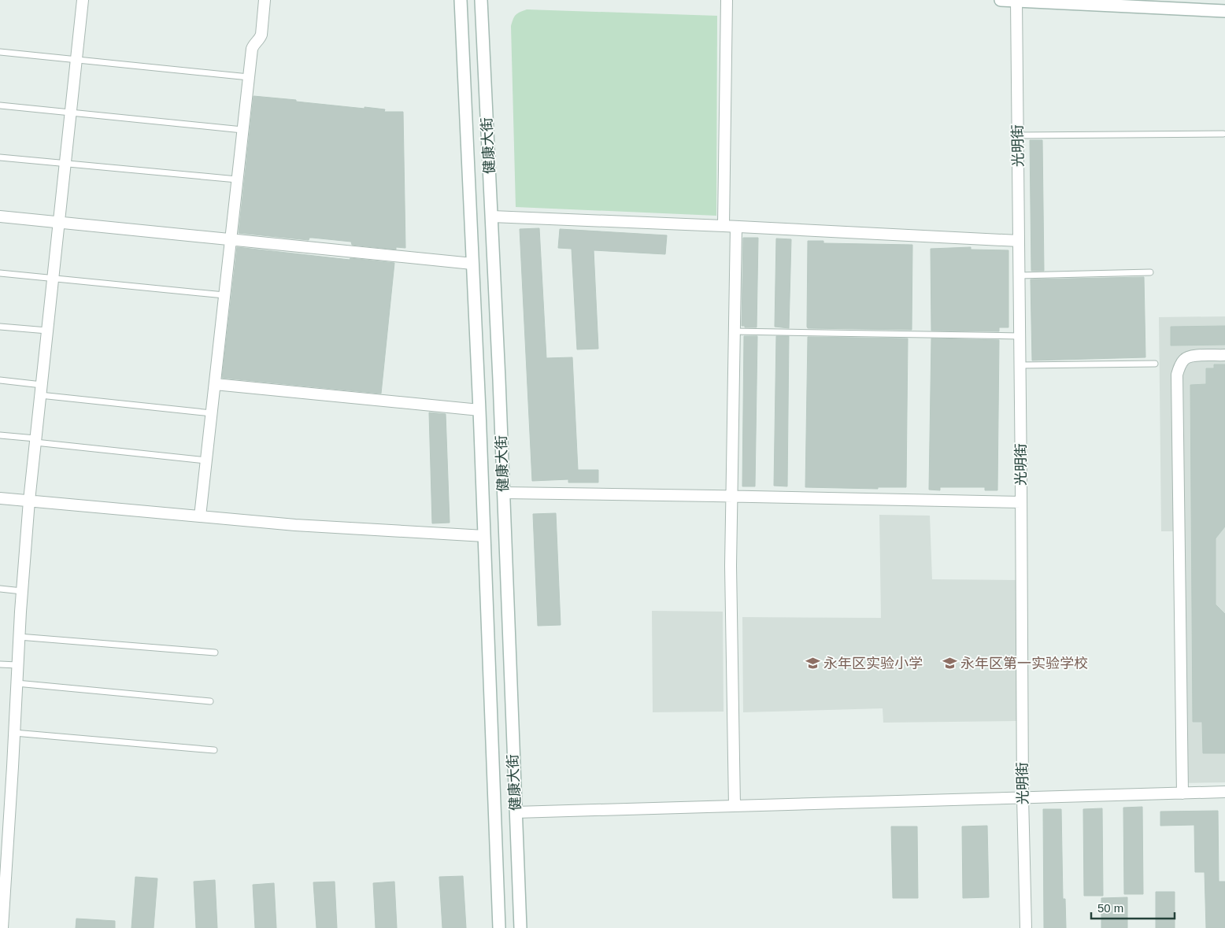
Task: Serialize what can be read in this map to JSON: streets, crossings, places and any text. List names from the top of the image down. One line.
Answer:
{"streets":{"main road":["健康大街"],"street":["光明街"]},"places":{"school or university":["永年区实验小学","永年区第一实验学校"]},"scale_bar":"50 m"}
